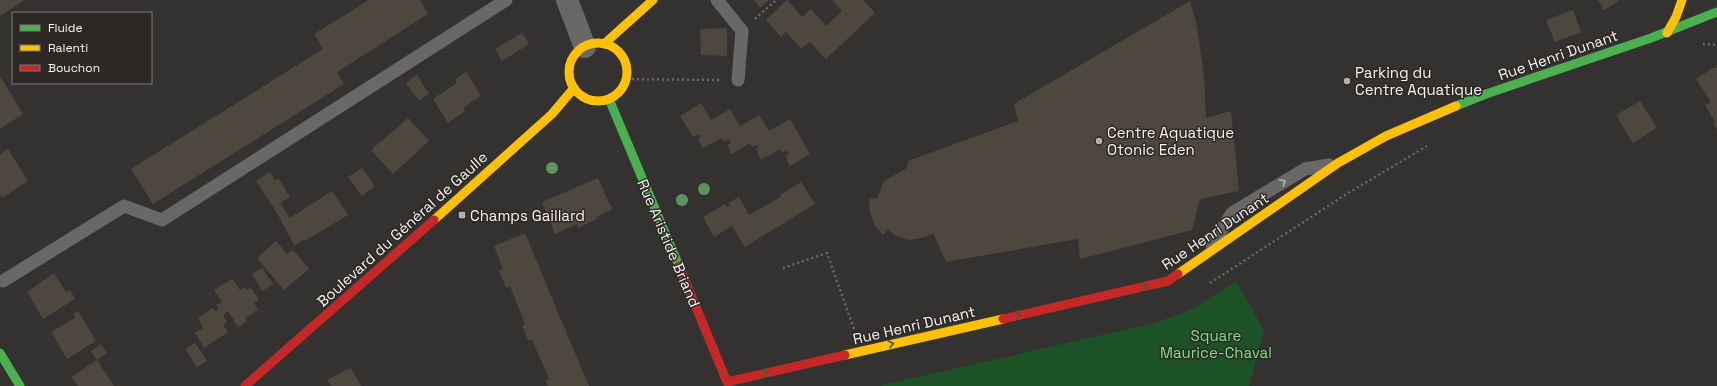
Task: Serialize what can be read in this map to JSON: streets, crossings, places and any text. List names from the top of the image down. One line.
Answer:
{"streets":{"street":["Rue Henri Dunant","Boulevard du Général de Gaulle","Rue Aristide Briand"]},"crossings":[["Rue Henri Dunant","Rue Aristide Briand"],["Boulevard du Général de Gaulle","Rue Aristide Briand"]],"one_way":["Rue Henri Dunant"],"parks":["Square Maurice-Chaval"],"places":{"other":["Parking du Centre Aquatique","Centre Aquatique Otonic Eden"],"transit":["Champs Gaillard"]},"legend":["Fluide","Ralenti","Bouchon"]}
